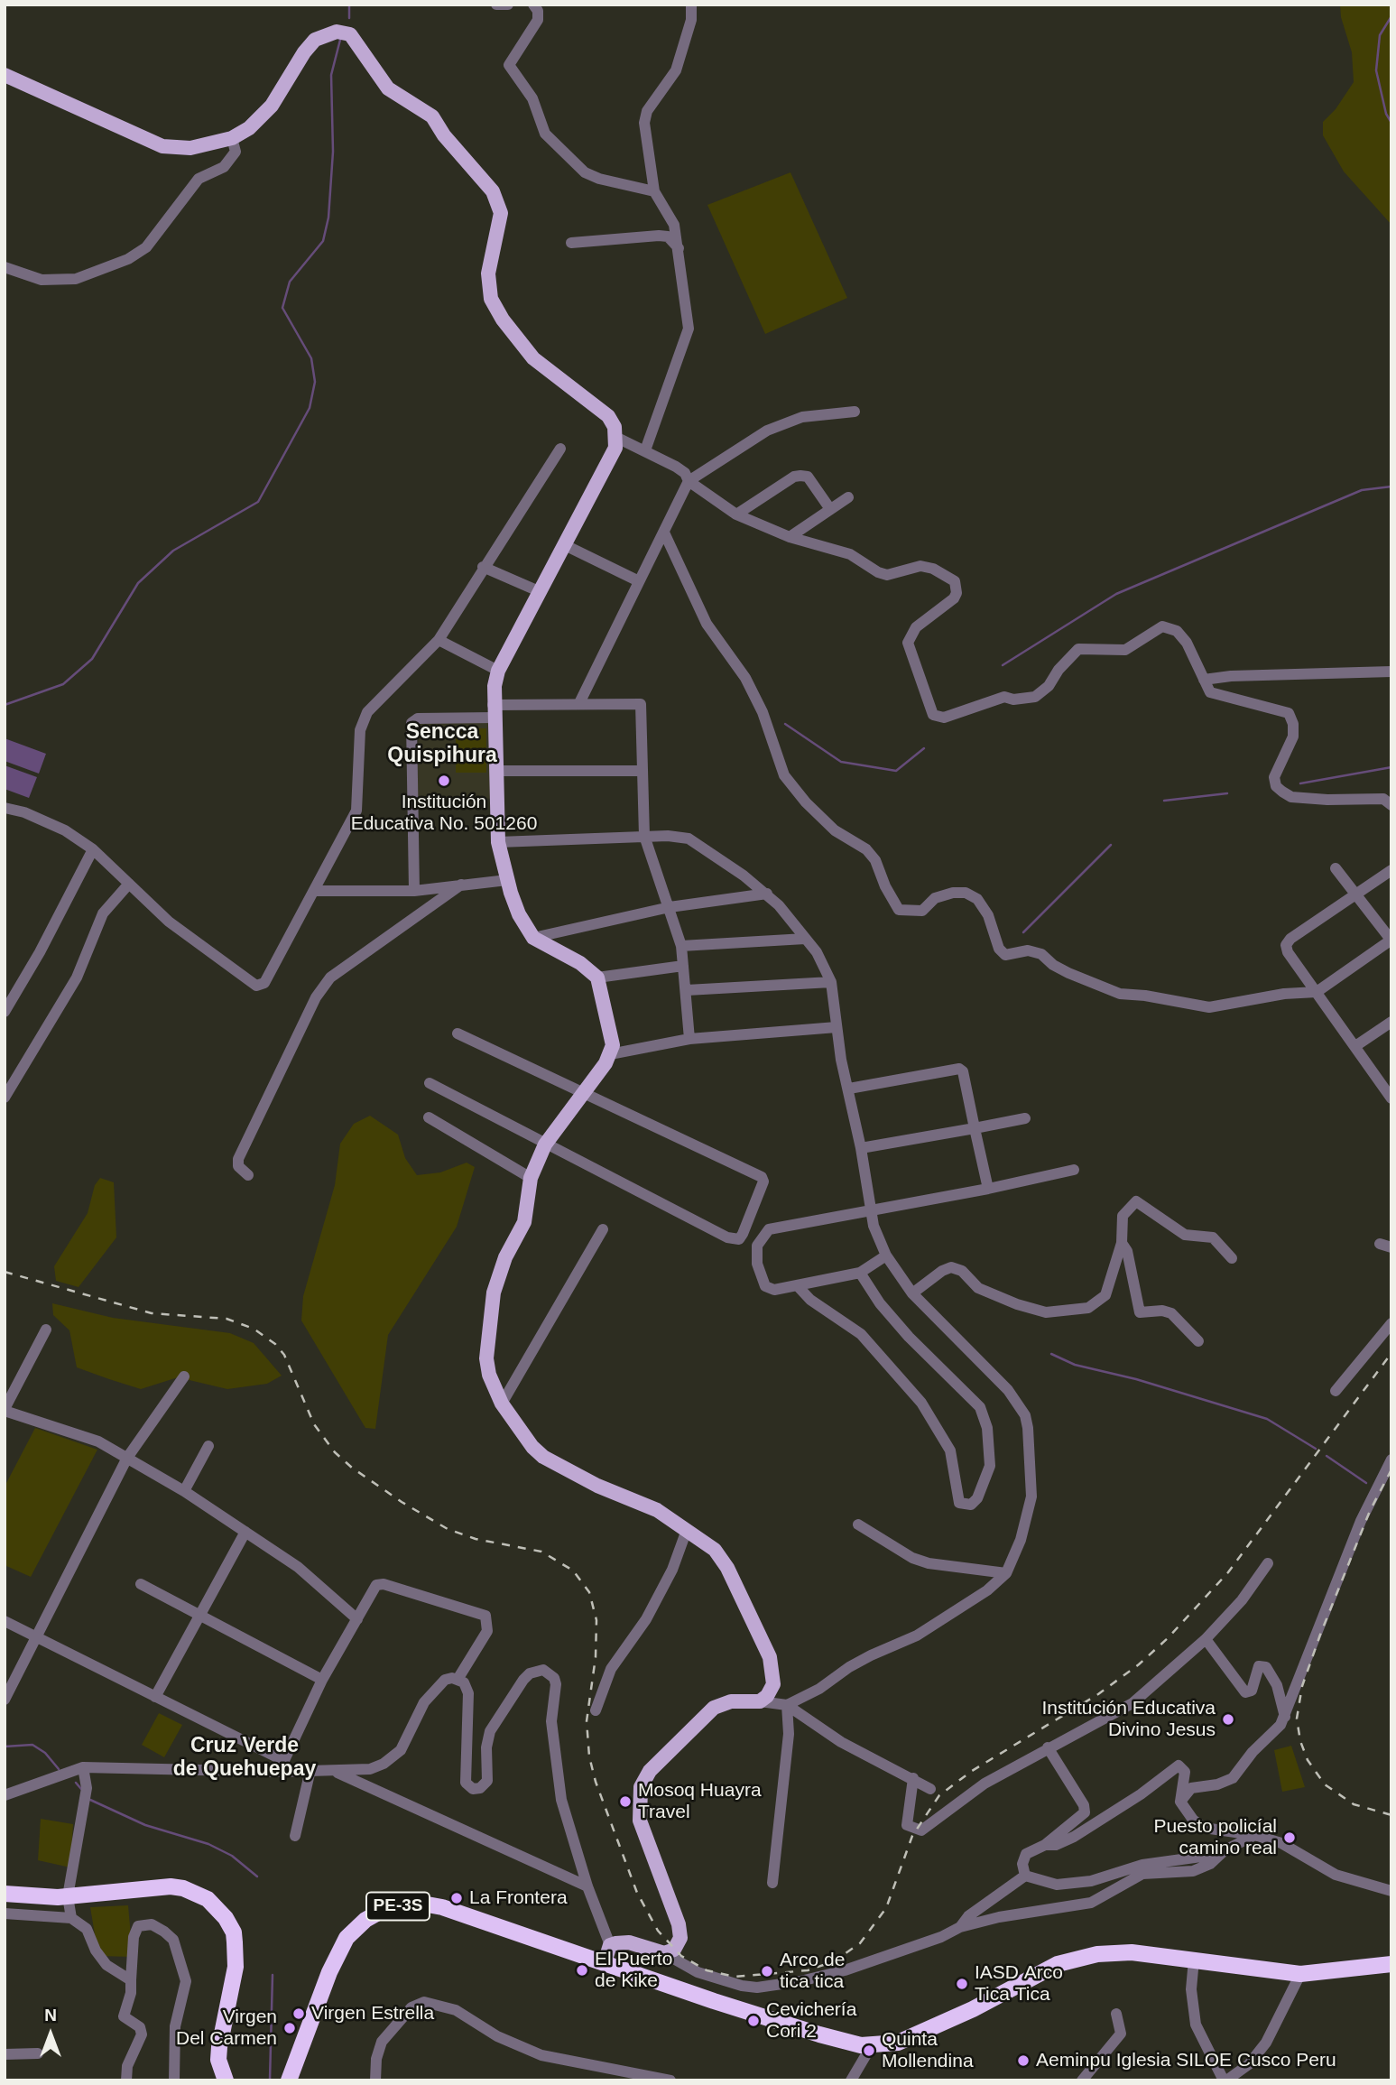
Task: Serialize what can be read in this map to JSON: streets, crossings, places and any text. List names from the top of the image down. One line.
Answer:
{"streets":{"highway":["PE-3S"]},"districts":["Sencca Quispihura","Cruz Verde de Quehuepay"],"places":["Institución Educativa No. 501260","Institución Educativa Divino Jesus","Mosoq Huayra Travel","Puesto policíal camino real","La Frontera","El Puerto de Kike","Arco de tica tica","IASD Arco Tica Tica","Virgen Estrella","Cevichería Cori 2","Virgen Del Carmen","Quinta Mollendina","Aeminpu Iglesia SILOE Cusco Peru"],"north":"top"}
